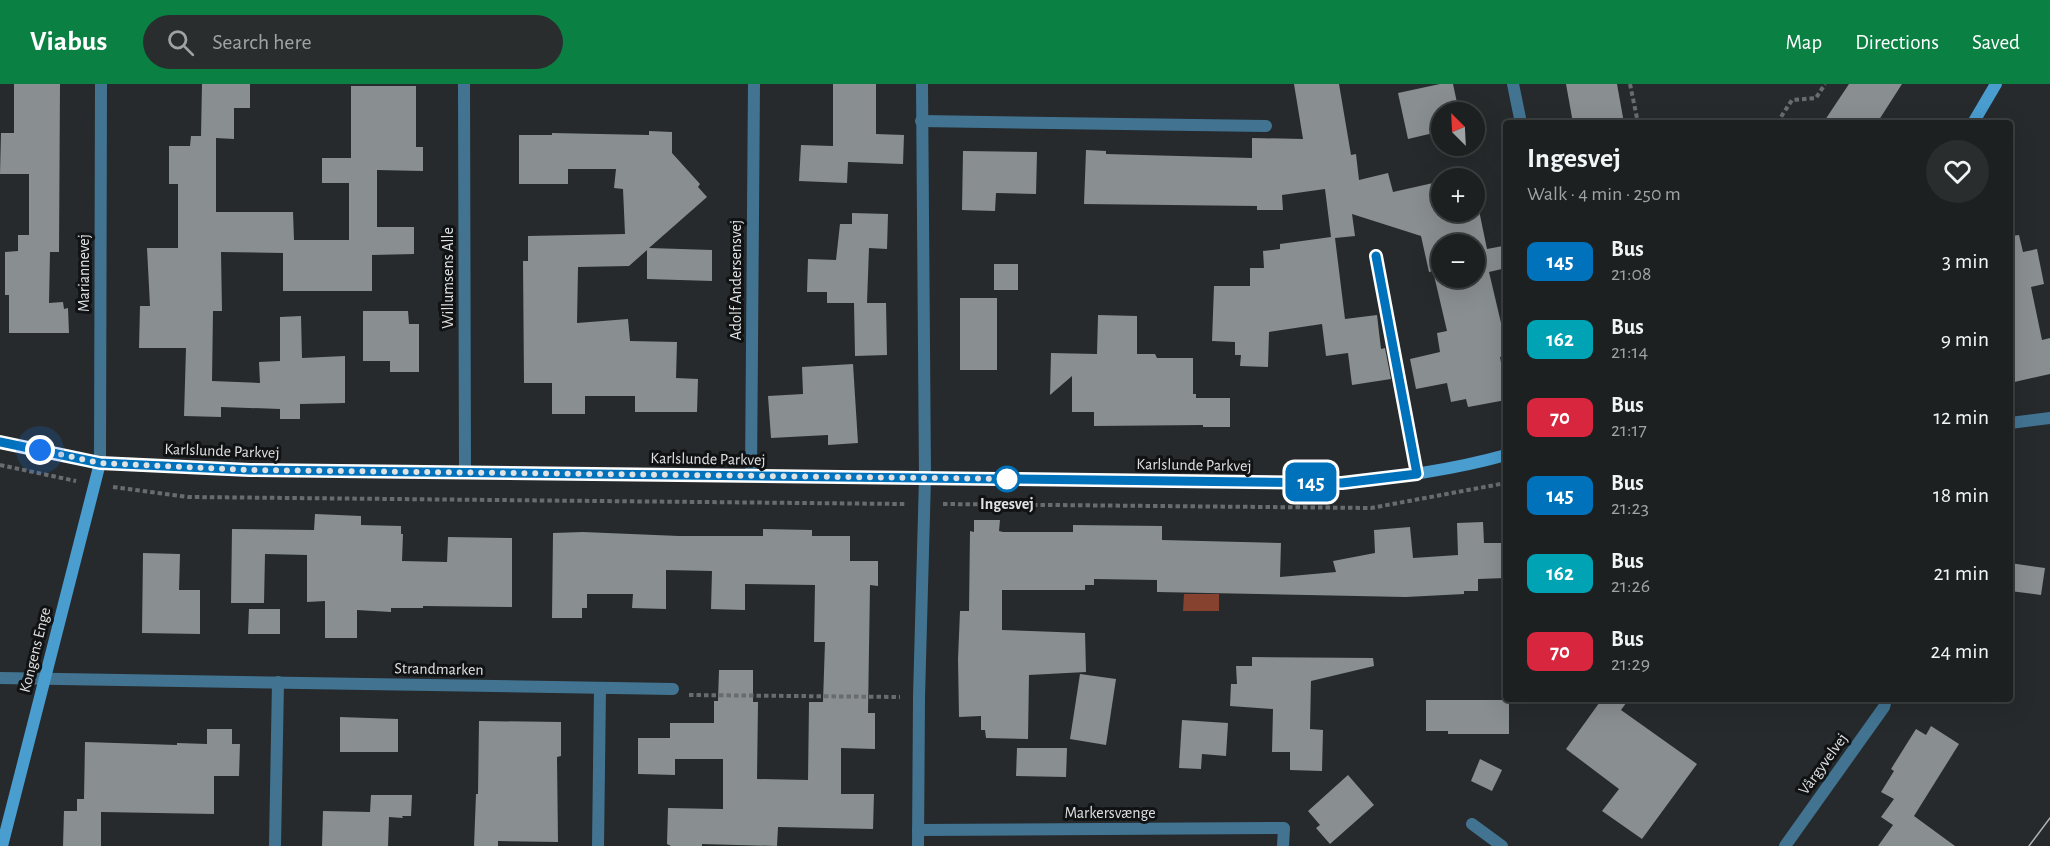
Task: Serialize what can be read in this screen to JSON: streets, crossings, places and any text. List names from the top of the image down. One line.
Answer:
{"streets":{"street":["Mariannevej","Willumsens Alle","Adolf Andersensvej","Karlslunde Parkvej","Kongens Enge","Strandmarken","Vårgyvelvej","Markersvænge"]},"crossings":[["Mariannevej","Karlslunde Parkvej"],["Mariannevej","Kongens Enge"],["Willumsens Alle","Karlslunde Parkvej"],["Adolf Andersensvej","Karlslunde Parkvej"],["Karlslunde Parkvej","Kongens Enge"],["Kongens Enge","Strandmarken"]],"places":["Ingesvej"],"lines":["bus line 145"],"north":"top left","page":{"header":"Viabus","search":"Search here","nav":["Map","Directions","Saved"],"on_map":"145","map_buttons":["+","−"],"heading":["Ingesvej","Walk · 4 min · 250 m"],"list":[{"mark":"145","name":"Bus","note":"21:08","value":"3 min"},{"mark":"162","name":"Bus","note":"21:14","value":"9 min"},{"mark":"70","name":"Bus","note":"21:17","value":"12 min"},{"mark":"145","name":"Bus","note":"21:23","value":"18 min"},{"mark":"162","name":"Bus","note":"21:26","value":"21 min"},{"mark":"70","name":"Bus","note":"21:29","value":"24 min"}]}}
